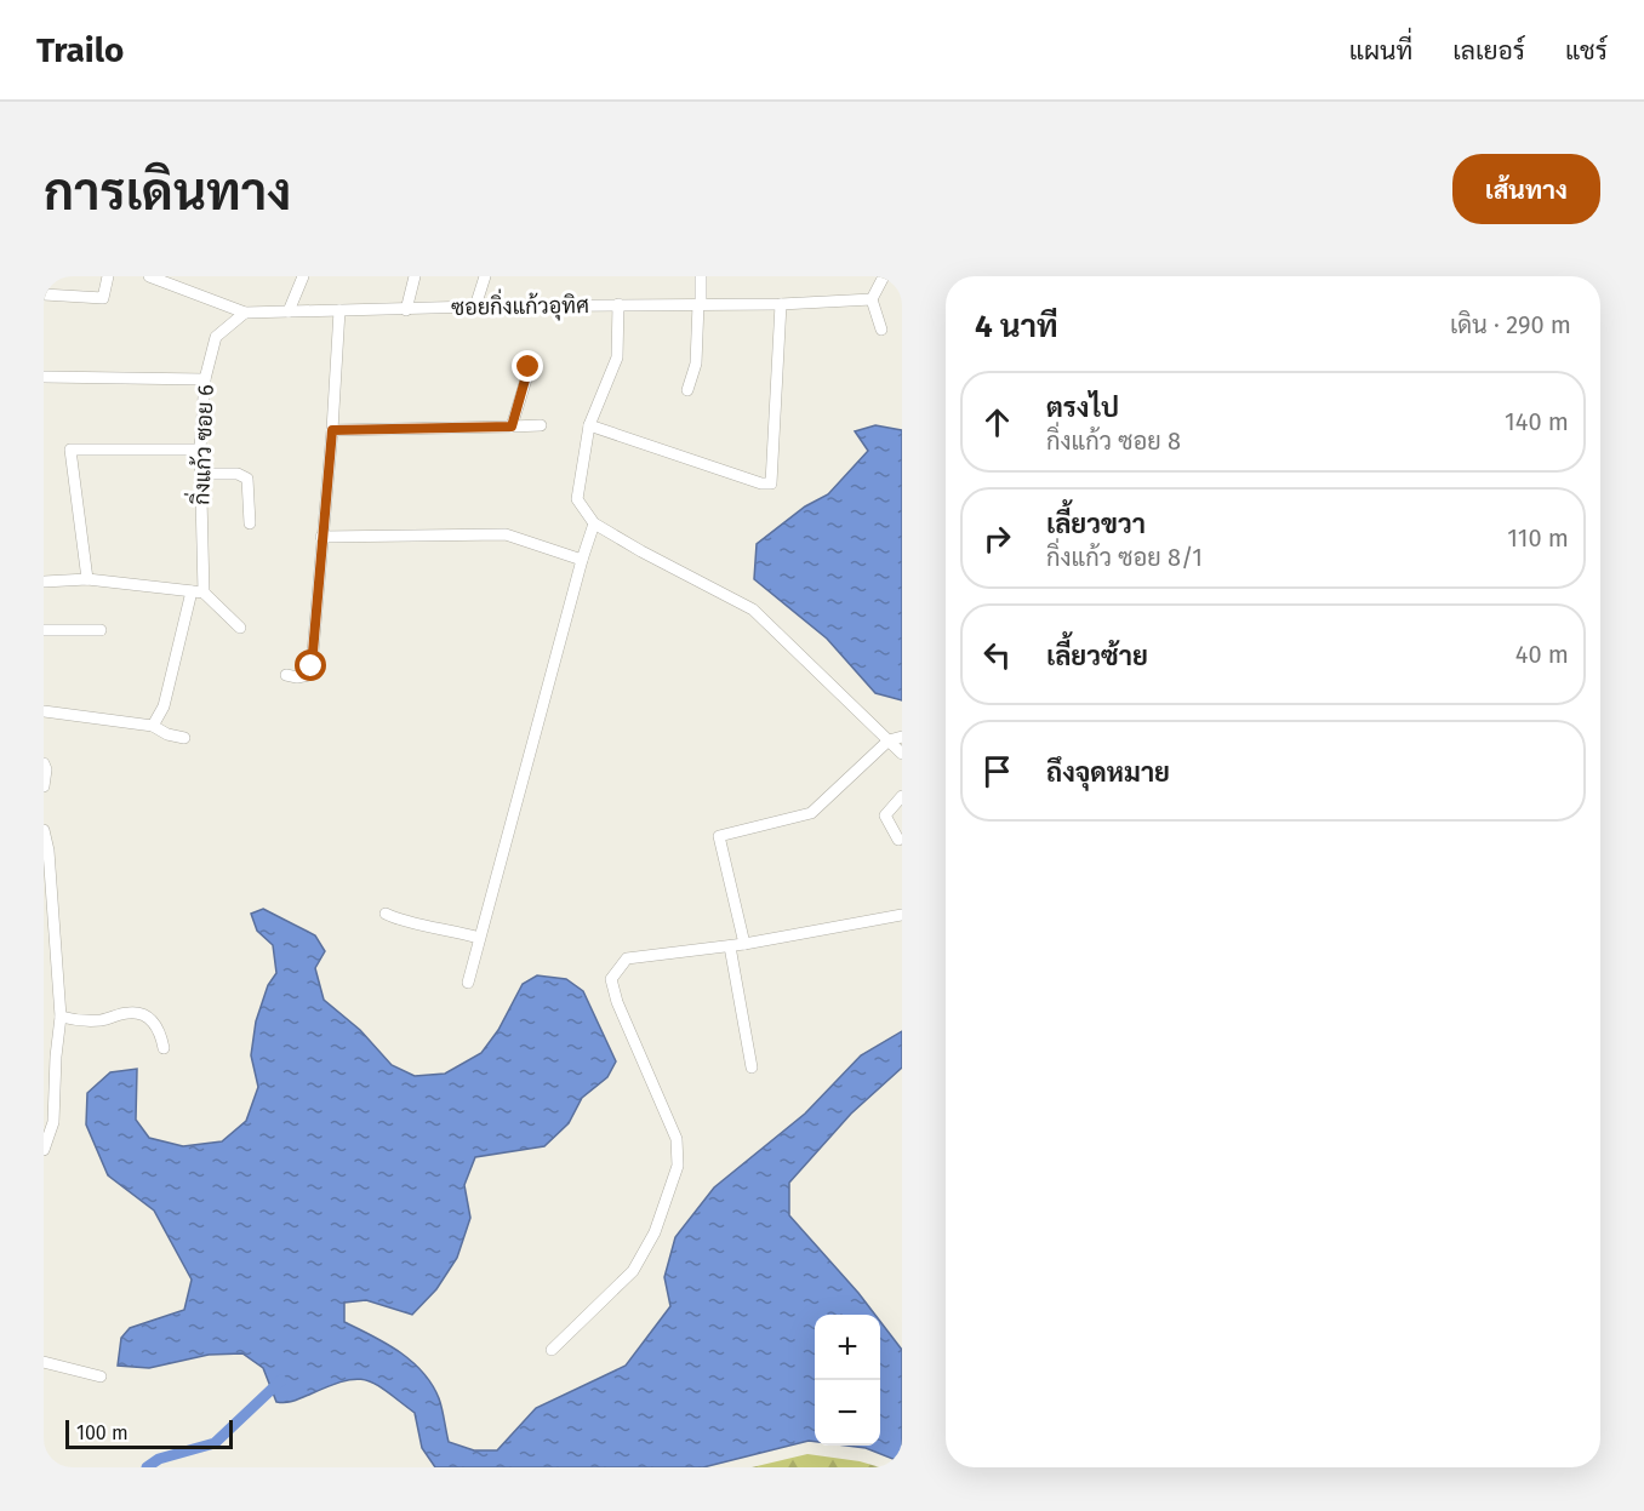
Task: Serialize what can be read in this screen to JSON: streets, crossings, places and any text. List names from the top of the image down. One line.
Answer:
{"streets":{"street":["ซอยกิ่งแก้วอุทิศ","กิ่งแก้ว ซอย 6"]},"crossings":[["ซอยกิ่งแก้วอุทิศ","กิ่งแก้ว ซอย 6"]],"scale_bar":"100 m","page":{"header":"Trailo","nav":["แผนที่","เลเยอร์","แชร์"],"buttons":"เส้นทาง","title":"การเดินทาง","heading":["4 นาที","เดิน · 290 m"],"list":[["ตรงไป","กิ่งแก้ว ซอย 8","140 m"],["เลี้ยวขวา","กิ่งแก้ว ซอย 8/1","110 m"],["เลี้ยวซ้าย","40 m"],"ถึงจุดหมาย"],"map_buttons":["+","−"],"scale":"100 m"}}
